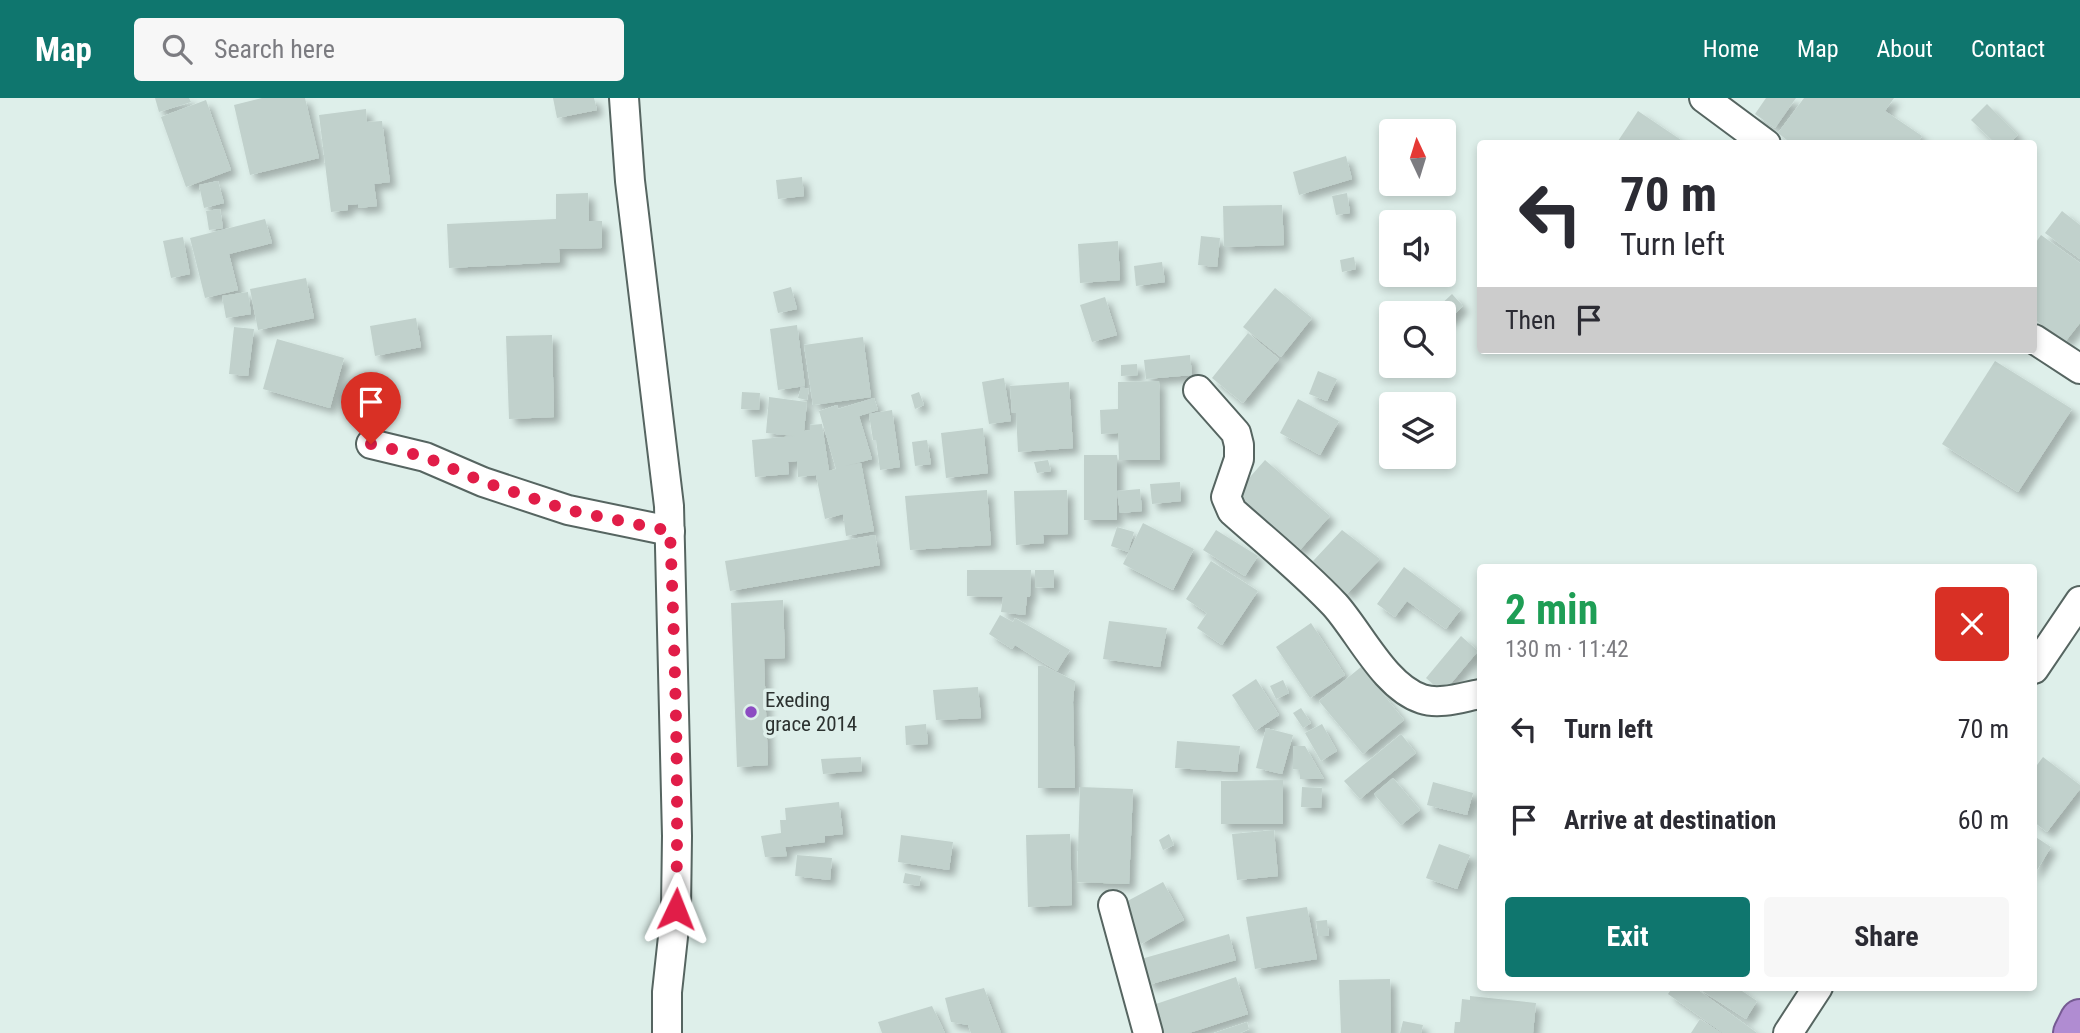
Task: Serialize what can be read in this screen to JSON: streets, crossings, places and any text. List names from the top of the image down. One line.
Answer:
{"places":["Exeding grace 2014"],"north":"top","page":{"header":"Map","search":"Search here","nav":["Home","Map","About","Contact"],"turn":["70 m","Turn left"],"then":"Then","heading":["2 min","130 m · 11:42"],"list":[{"name":"Turn left","value":"70 m"},{"name":"Arrive at destination","value":"60 m"}],"buttons":["Exit","Share"]}}
